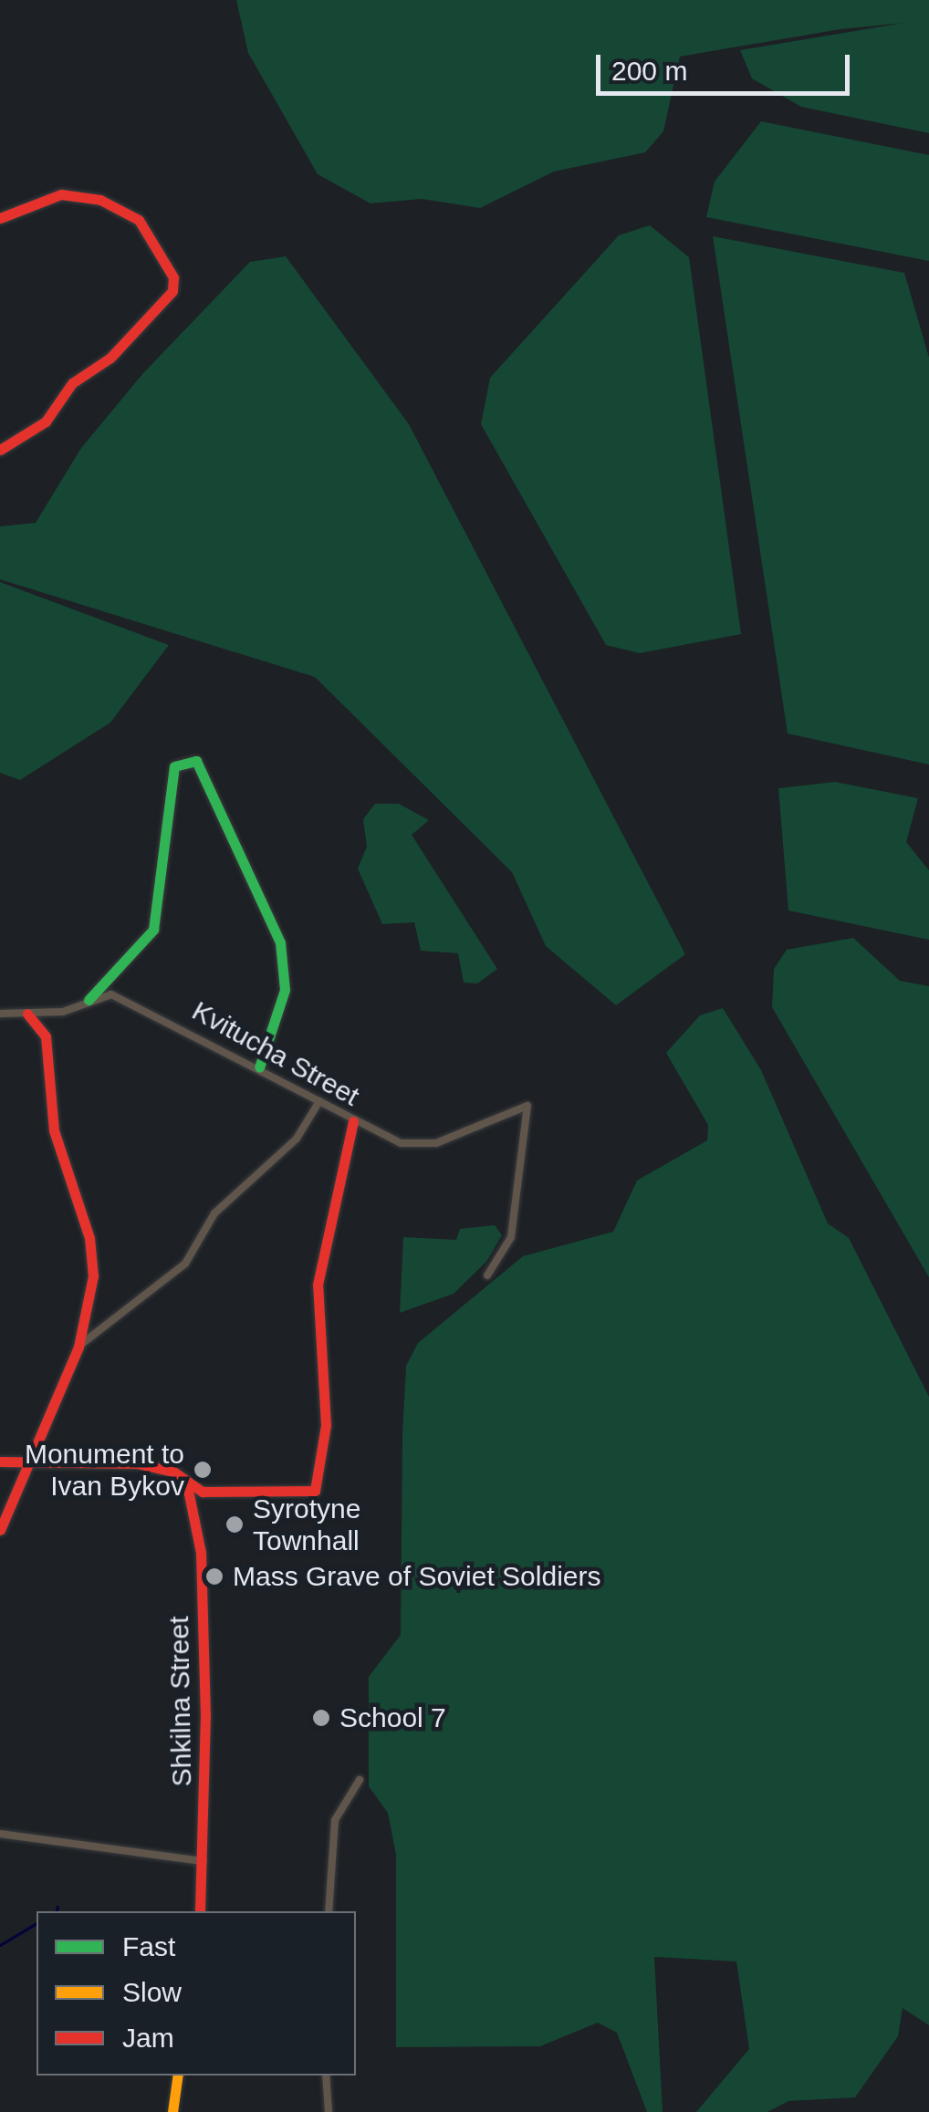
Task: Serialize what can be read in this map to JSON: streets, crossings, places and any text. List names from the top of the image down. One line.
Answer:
{"streets":{"street":["Kvitucha Street","Shkilna Street"]},"places":["Monument to Ivan Bykov","Syrotyne Townhall","Mass Grave of Soviet Soldiers","School 7"],"legend":["Fast","Slow","Jam"],"scale_bar":"200 m"}
